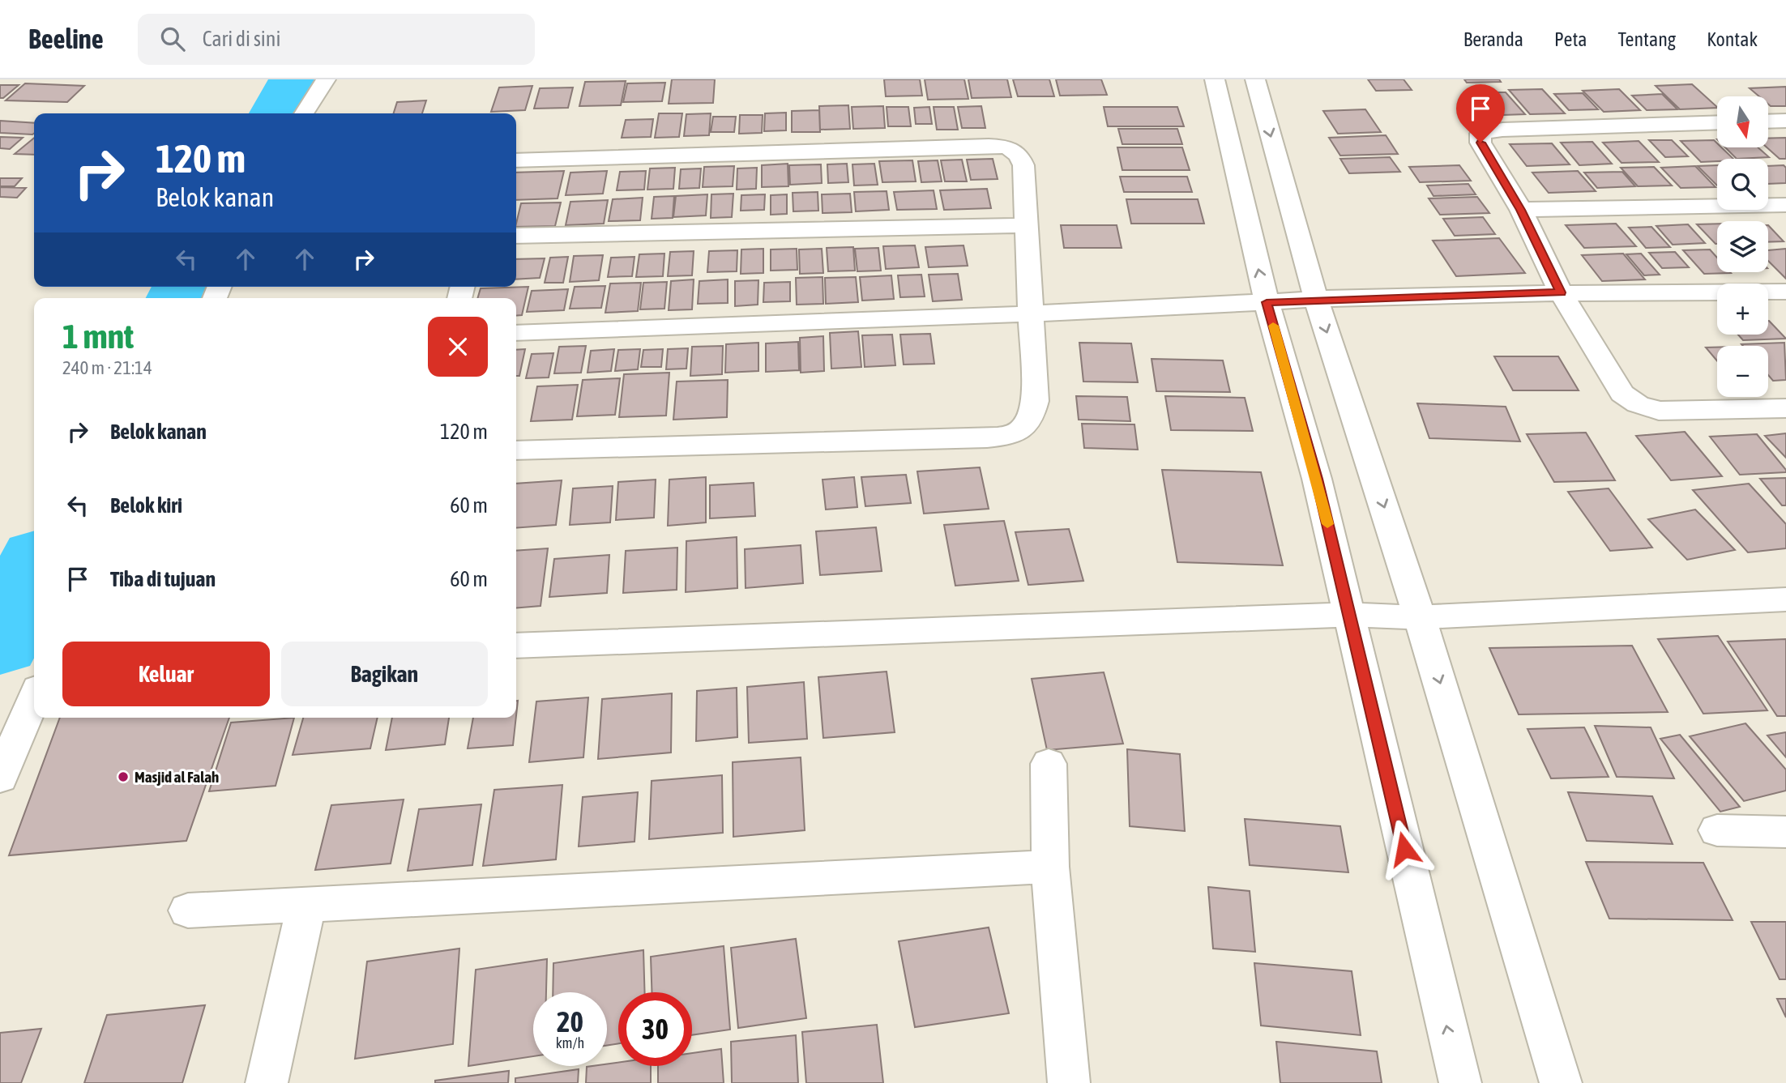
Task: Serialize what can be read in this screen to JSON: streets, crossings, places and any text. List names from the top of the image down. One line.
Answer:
{"places":["Masjid al Falah"],"north":"bottom","page":{"header":"Beeline","search":"Cari di sini","nav":["Beranda","Peta","Tentang","Kontak"],"map_buttons":["+","−"],"turn":["120 m","Belok kanan"],"heading":["1 mnt","240 m · 21:14"],"list":[{"name":"Belok kanan","value":"120 m"},{"name":"Belok kiri","value":"60 m"},{"name":"Tiba di tujuan","value":"60 m"}],"buttons":["Keluar","Bagikan"],"speed":"20 km/h","limit":"30"}}
